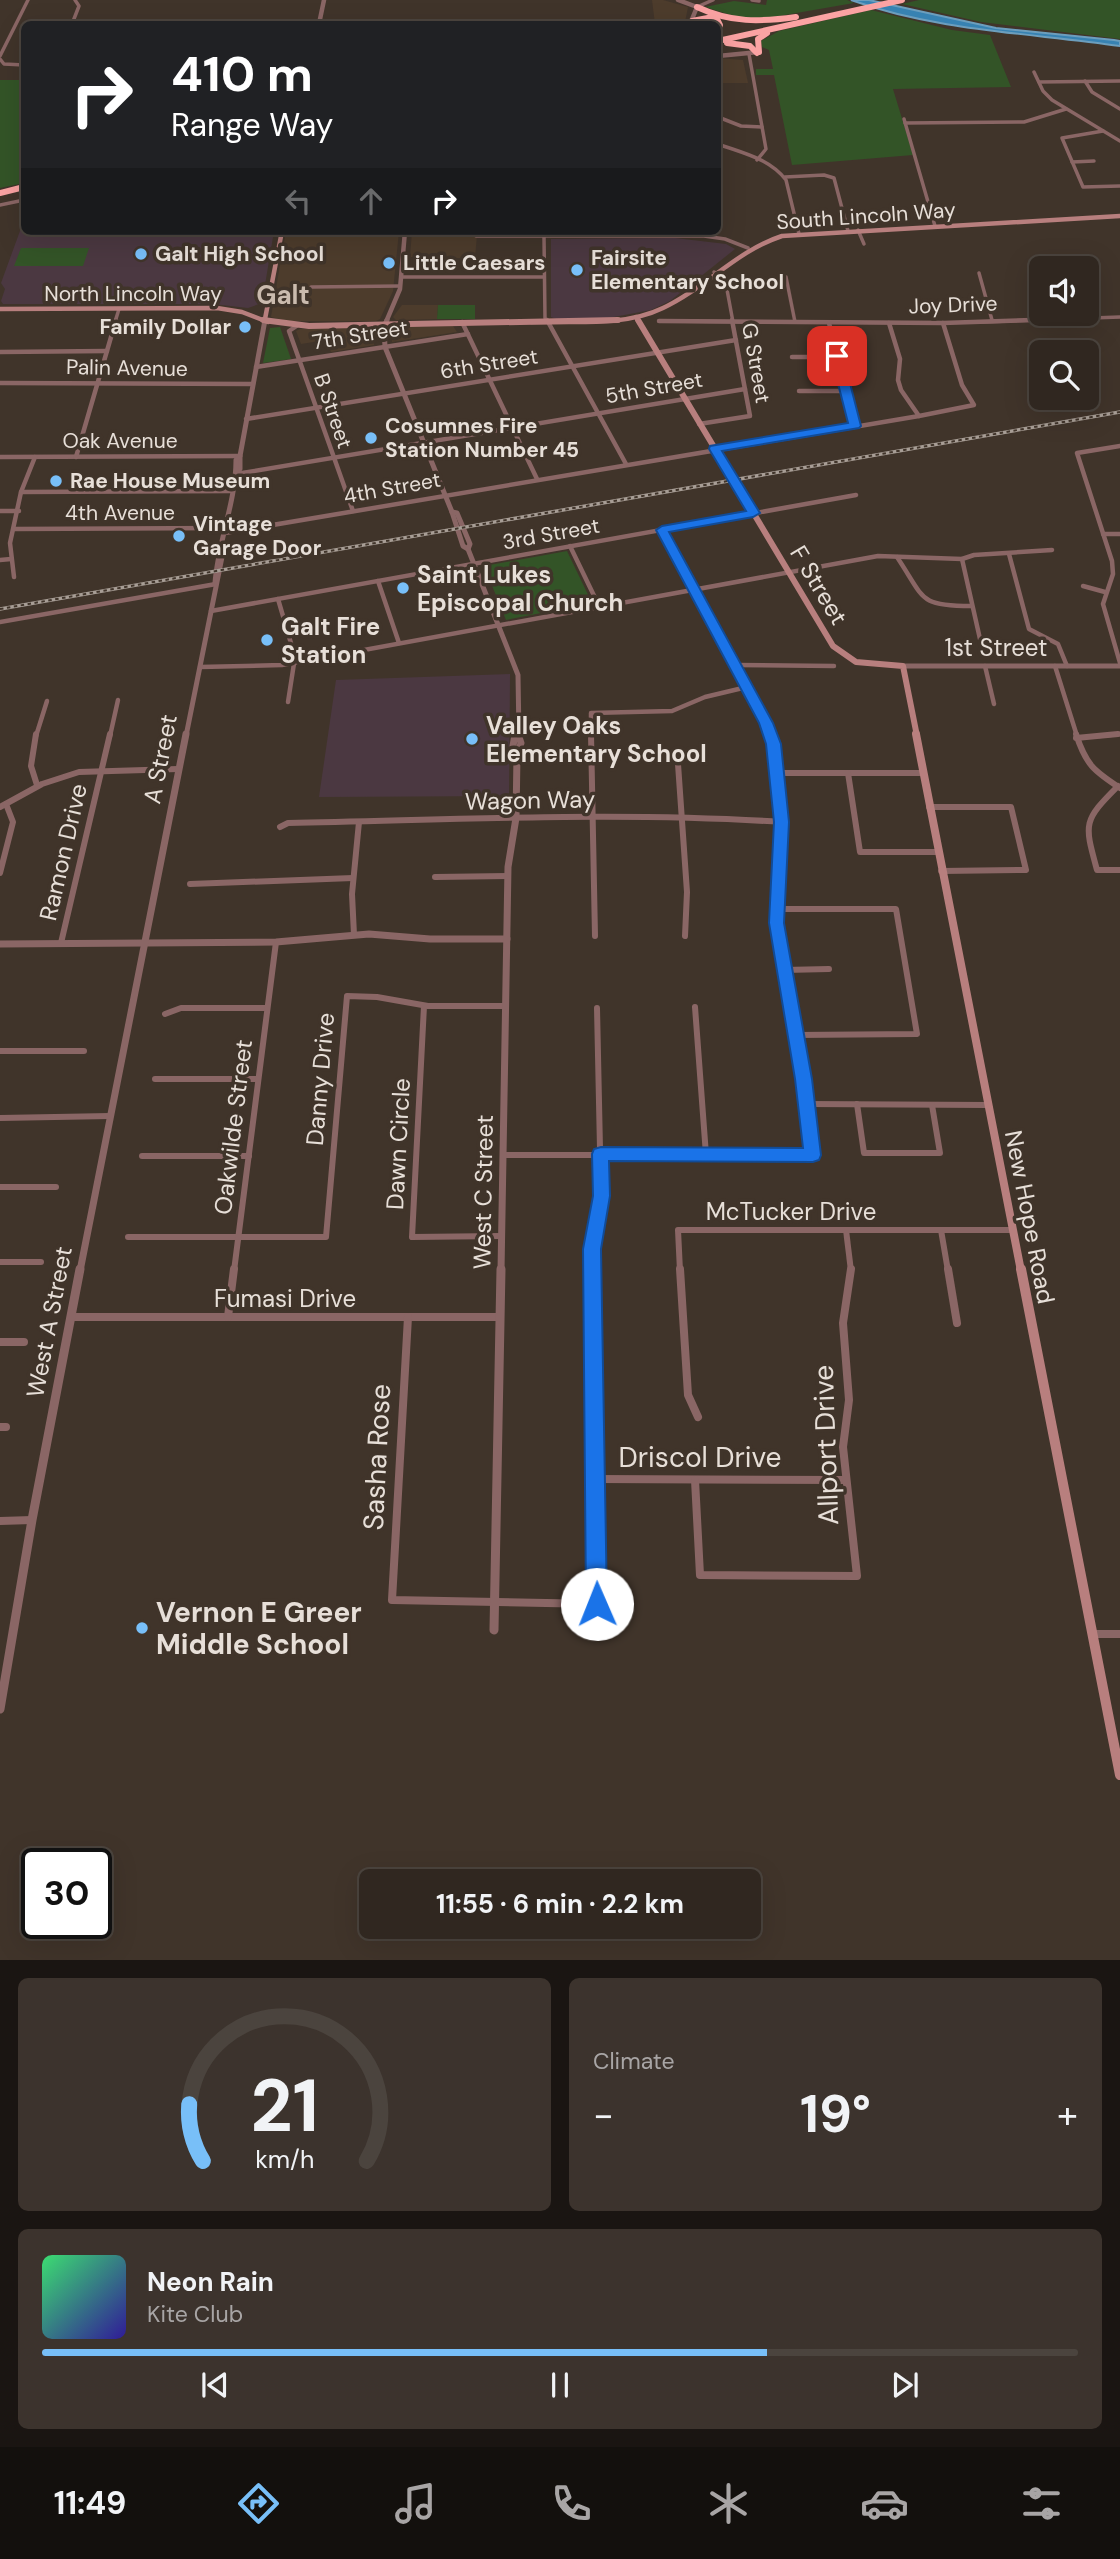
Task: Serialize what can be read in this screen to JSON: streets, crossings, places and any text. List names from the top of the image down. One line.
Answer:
{"streets":{"main road":["South Lincoln Way","North Lincoln Way","F Street","1st Street","A Street","New Hope Road"],"street":["Joy Drive","7th Street","G Street","6th Street","Palin Avenue","5th Street","B Street","Oak Avenue","4th Street","4th Avenue","3rd Street","Wagon Way","Ramon Drive","Danny Drive","Oakwilde Street","Dawn Circle","West C Street","McTucker Drive","Fumasi Drive","West A Street","Allport Drive","Sasha Rose","Driscol Drive"]},"crossings":[["South Lincoln Way","North Lincoln Way"],["South Lincoln Way","G Street"],["South Lincoln Way","B Street"],["South Lincoln Way","F Street"],["South Lincoln Way","A Street"],["North Lincoln Way","A Street"],["Joy Drive","G Street"],["Joy Drive","4th Street"],["7th Street","B Street"],["7th Street","A Street"],["7th Street","West C Street"],["G Street","6th Street"],["G Street","5th Street"],["G Street","F Street"],["6th Street","B Street"],["6th Street","F Street"],["6th Street","A Street"],["6th Street","West C Street"],["Palin Avenue","A Street"],["5th Street","B Street"],["5th Street","F Street"],["5th Street","A Street"],["5th Street","West C Street"],["B Street","4th Street"],["Oak Avenue","A Street"],["4th Street","4th Avenue"],["4th Street","F Street"],["4th Street","A Street"],["4th Street","West C Street"],["4th Avenue","A Street"],["3rd Street","F Street"],["3rd Street","A Street"],["3rd Street","West C Street"],["F Street","1st Street"],["1st Street","New Hope Road"],["A Street","West A Street"],["Wagon Way","West C Street"],["Danny Drive","Oakwilde Street"],["Danny Drive","Dawn Circle"],["Danny Drive","West C Street"],["Oakwilde Street","Fumasi Drive"],["Dawn Circle","West C Street"],["West C Street","Fumasi Drive"],["West C Street","Sasha Rose"],["McTucker Drive","New Hope Road"],["McTucker Drive","Allport Drive"],["Fumasi Drive","West A Street"],["Fumasi Drive","Sasha Rose"],["Allport Drive","Driscol Drive"]],"districts":["Galt"],"places":["Galt High School","Little Caesars","Fairsite Elementary School","Family Dollar","Cosumnes Fire Station Number 45","Rae House Museum","Vintage Garage Door","Saint Lukes Episcopal Church","Galt Fire Station","Valley Oaks Elementary School","Vernon E Greer Middle School"],"page":{"turn":["410 m","Range Way"],"limit":"30","trip":"11:55 · 6 min · 2.2 km","tile":"Climate","heat":["−","19°","+"],"song":["Neon Rain","Kite Club"],"tabs":"11:49","gauge":["21","km/h"]}}
